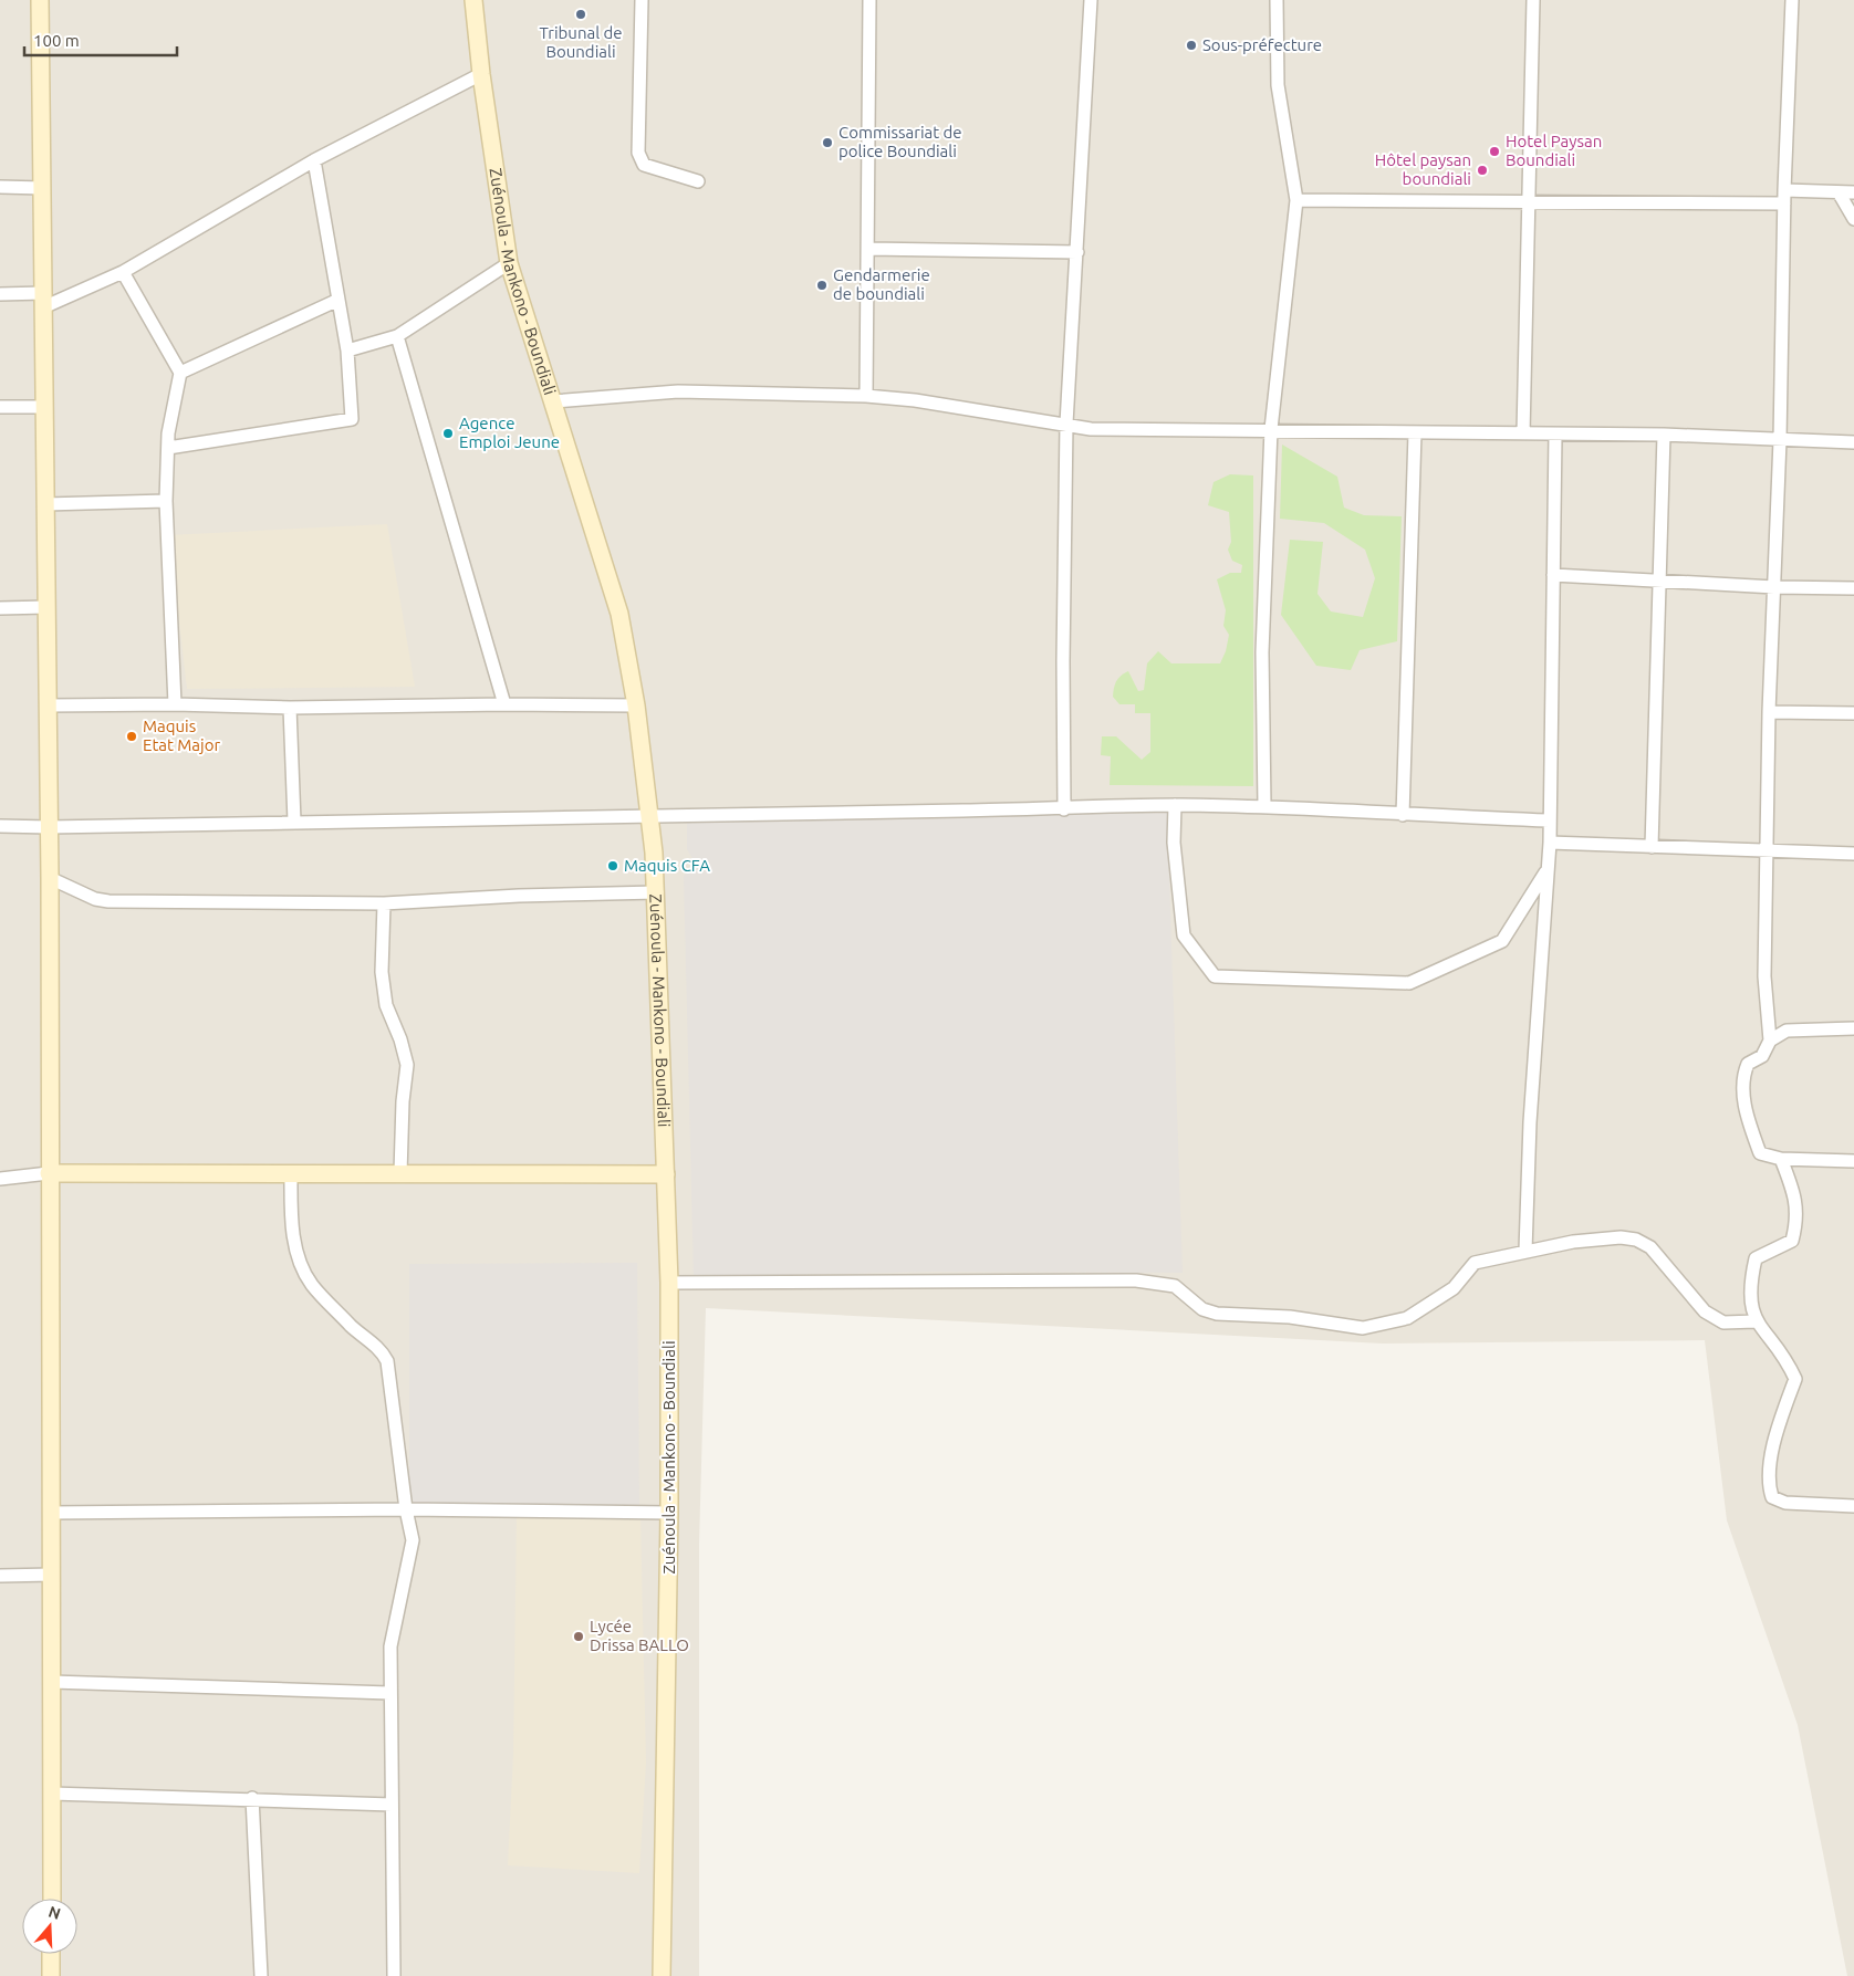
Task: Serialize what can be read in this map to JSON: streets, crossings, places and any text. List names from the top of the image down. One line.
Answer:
{"streets":{"street":["Zuénoula - Mankono - Boundiali"]},"places":["Tribunal de Boundiali","Sous-préfecture","Commissariat de police Boundiali","Hotel Paysan Boundiali","Hôtel paysan boundiali","Gendarmerie de boundiali","Agence Emploi Jeune","Maquis Etat Major","Maquis CFA","Lycée Drissa BALLO"],"scale_bar":"100 m","north":"top"}
